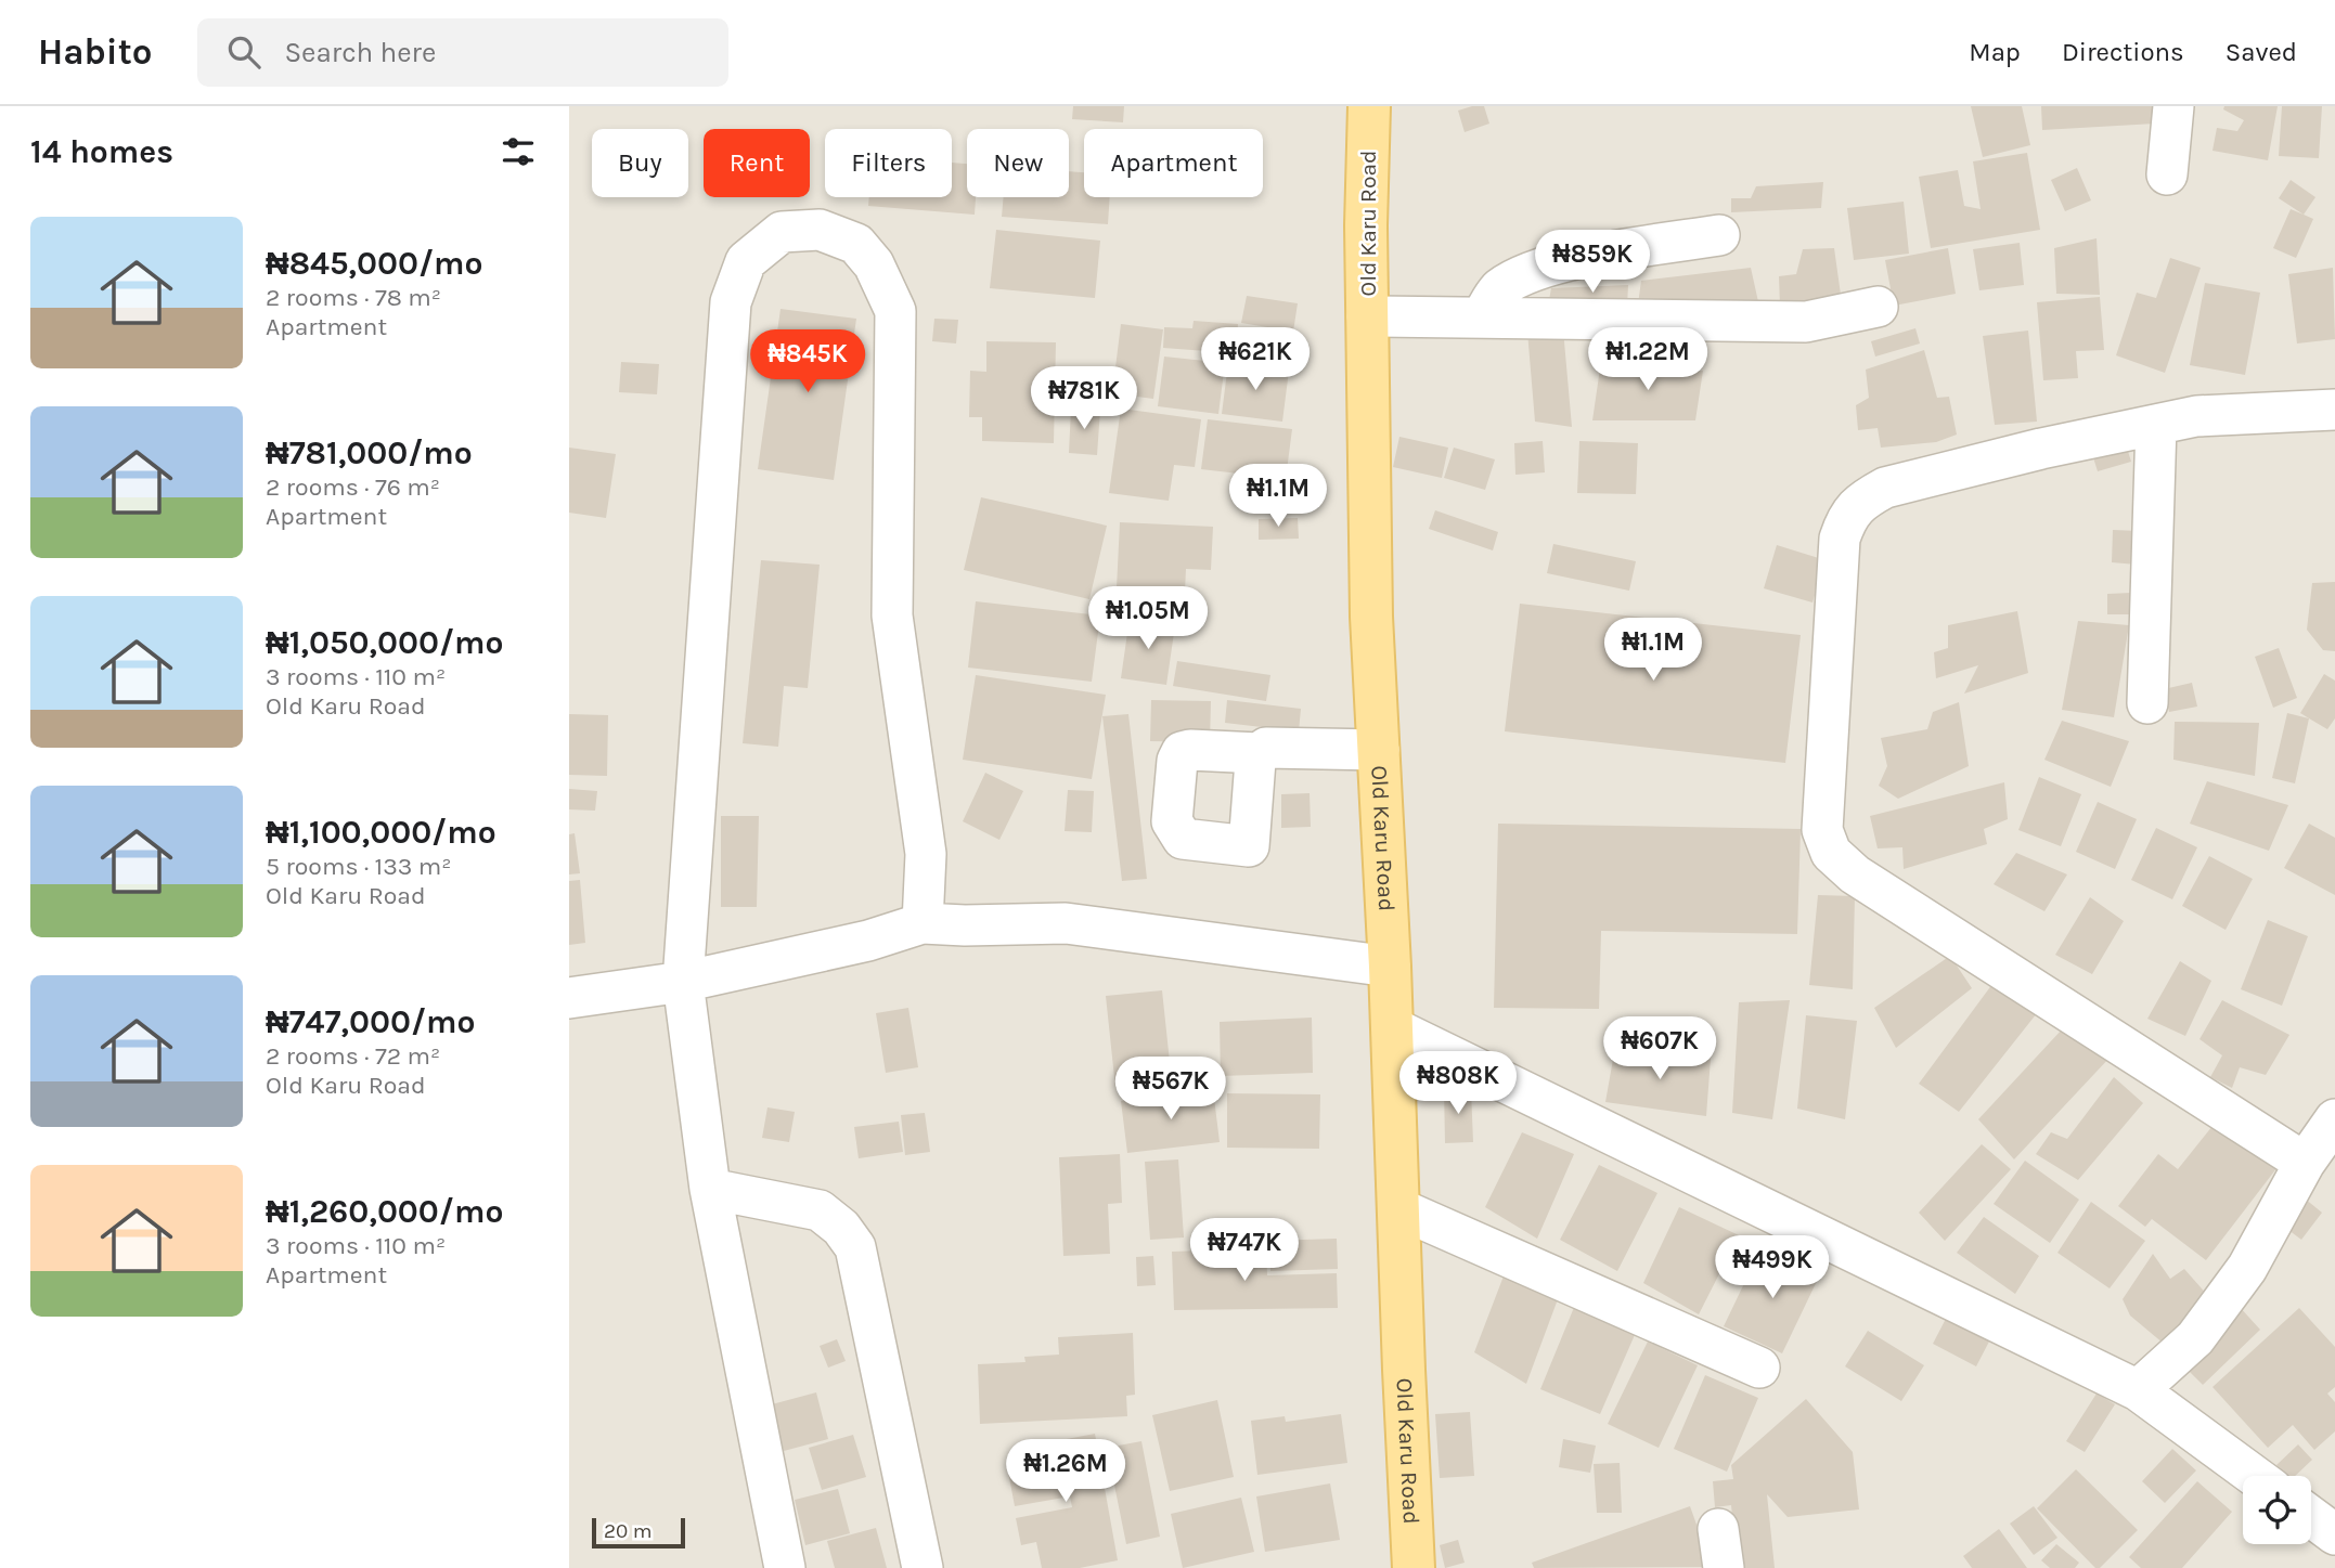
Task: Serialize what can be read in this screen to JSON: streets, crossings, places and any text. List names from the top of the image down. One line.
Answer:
{"streets":{"main road":["Old Karu Road"]},"scale_bar":"20 m","page":{"header":"Habito","search":"Search here","nav":["Map","Directions","Saved"],"heading":"14 homes","chip":["Buy","Rent","Filters","New","Apartment"],"list":[{"name":"₦845,000/mo","note":"2 rooms · 78 m² · Apartment"},{"name":"₦781,000/mo","note":"2 rooms · 76 m² · Apartment"},{"name":"₦1,050,000/mo","note":"3 rooms · 110 m² · Old Karu Road"},{"name":"₦1,100,000/mo","note":"5 rooms · 133 m² · Old Karu Road"},{"name":"₦747,000/mo","note":"2 rooms · 72 m² · Old Karu Road"},{"name":"₦1,260,000/mo","note":"3 rooms · 110 m² · Apartment"}],"price":["₦859K","₦621K","₦1.22M","₦845K","₦781K","₦1.1M","₦1.05M","₦1.1M","₦607K","₦808K","₦567K","₦747K","₦499K","₦1.26M"],"scale":"20 m"}}
